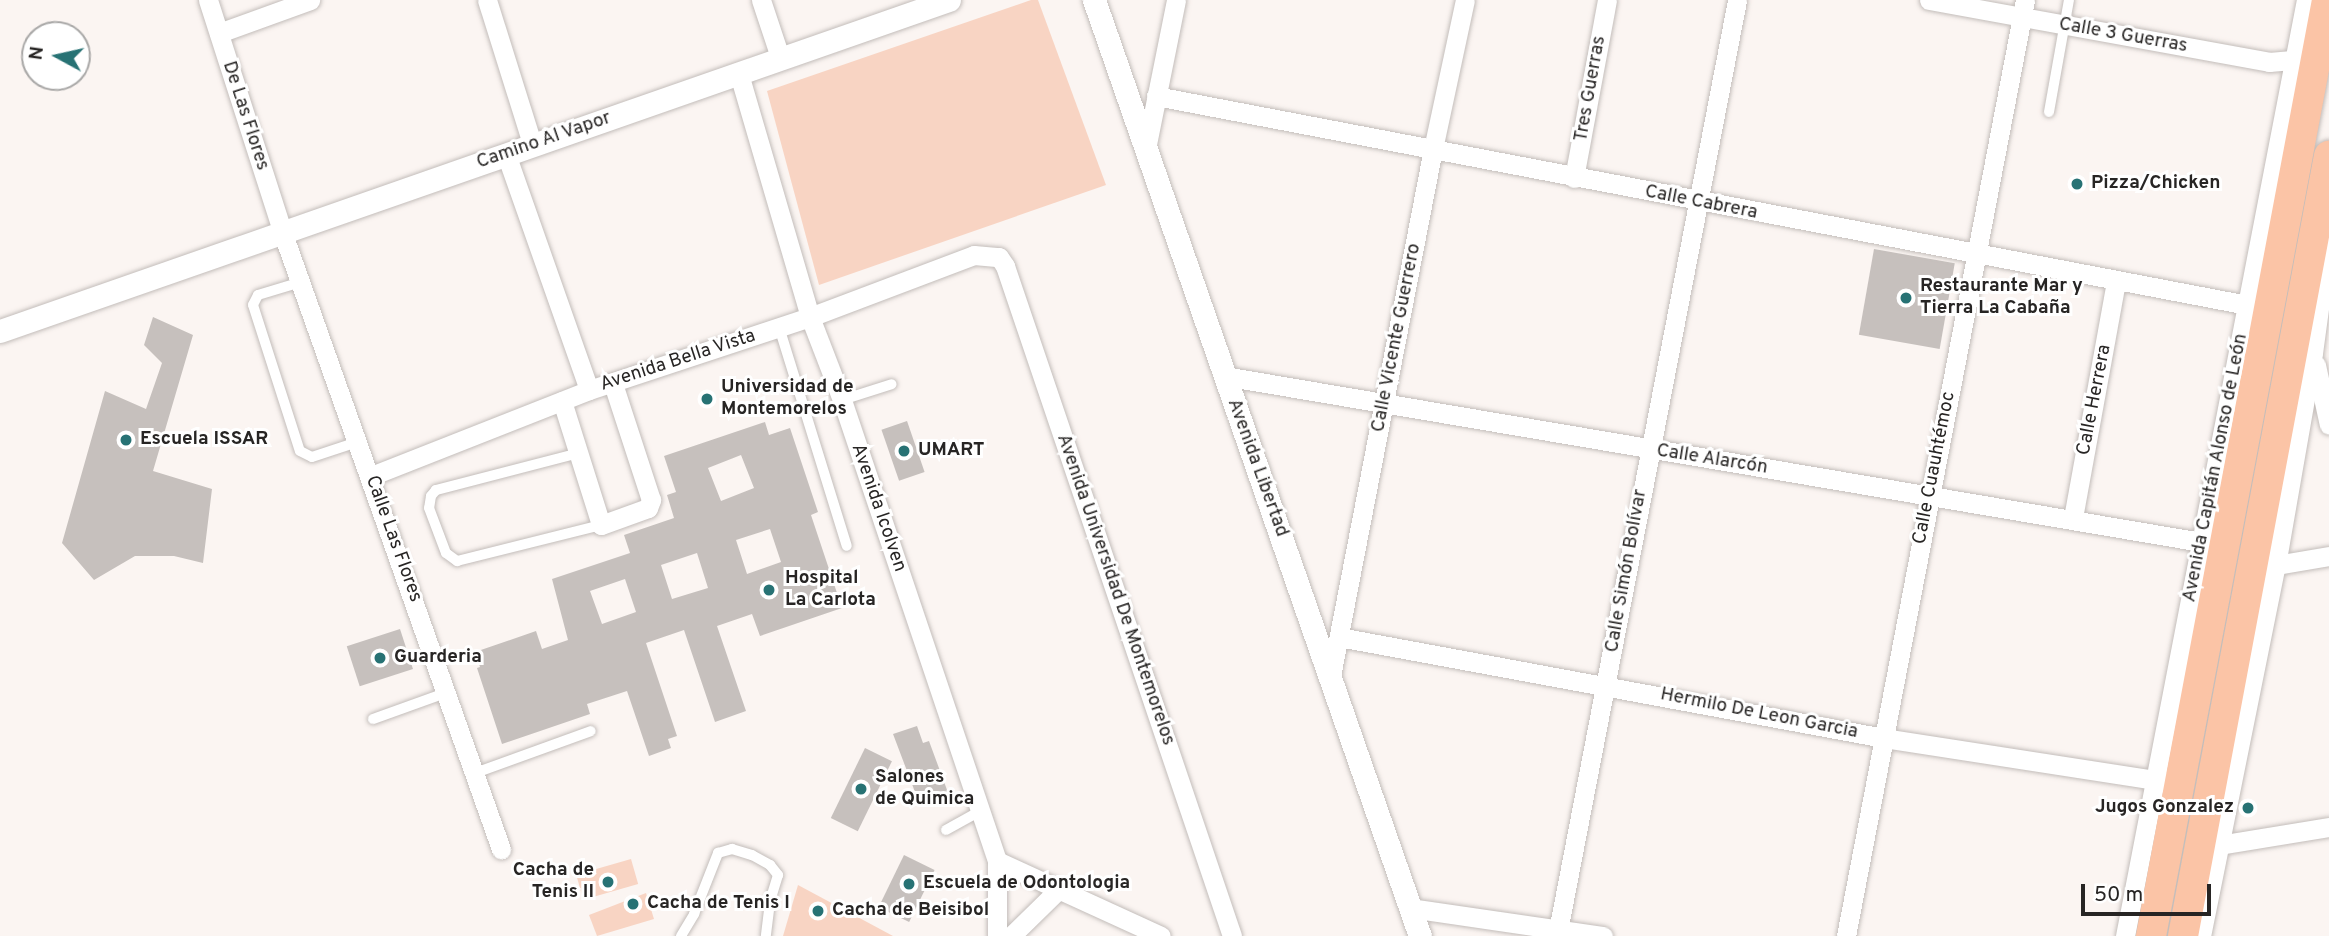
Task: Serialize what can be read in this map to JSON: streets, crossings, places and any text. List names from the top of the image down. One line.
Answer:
{"streets":{"main road":["Avenida Capitán Alonso de León"],"street":["Calle 3 Guerras","Tres Guerras","De Las Flores","Camino Al Vapor","Calle Cabrera","Calle Vicente Guerrero","Avenida Bella Vista","Calle Herrera","Calle Alarcón","Avenida Libertad","Calle Cuauhtémoc","Avenida Icolven","Calle Las Flores","Calle Simón Bolívar","Avenida Universidad De Montemorelos","Hermilo De Leon Garcia"]},"crossings":[["Calle 3 Guerras","Calle Cuauhtémoc"],["Calle 3 Guerras","Avenida Capitán Alonso de León"],["Tres Guerras","Calle Cabrera"],["De Las Flores","Camino Al Vapor"],["De Las Flores","Calle Las Flores"],["Camino Al Vapor","Avenida Icolven"],["Camino Al Vapor","Calle Las Flores"],["Calle Cabrera","Calle Vicente Guerrero"],["Calle Cabrera","Calle Herrera"],["Calle Cabrera","Calle Cuauhtémoc"],["Calle Cabrera","Avenida Capitán Alonso de León"],["Calle Cabrera","Calle Simón Bolívar"],["Calle Vicente Guerrero","Calle Alarcón"],["Calle Vicente Guerrero","Avenida Libertad"],["Calle Vicente Guerrero","Hermilo De Leon Garcia"],["Avenida Bella Vista","Avenida Icolven"],["Avenida Bella Vista","Calle Las Flores"],["Avenida Bella Vista","Avenida Universidad De Montemorelos"],["Calle Herrera","Calle Alarcón"],["Calle Alarcón","Avenida Libertad"],["Calle Alarcón","Calle Cuauhtémoc"],["Calle Alarcón","Avenida Capitán Alonso de León"],["Calle Alarcón","Calle Simón Bolívar"],["Calle Cuauhtémoc","Hermilo De Leon Garcia"],["Avenida Capitán Alonso de León","Hermilo De Leon Garcia"],["Calle Simón Bolívar","Hermilo De Leon Garcia"]],"places":["Pizza/Chicken","Restaurante Mar y Tierra La Cabaña","Universidad de Montemorelos","Escuela ISSAR","UMART","Hospital La Carlota","Guarderia","Salones de Quimica","Jugos Gonzalez","Cacha de Tenis II","Escuela de Odontologia","Cacha de Tenis I","Cacha de Beisibol"],"scale_bar":"50 m","north":"left"}
